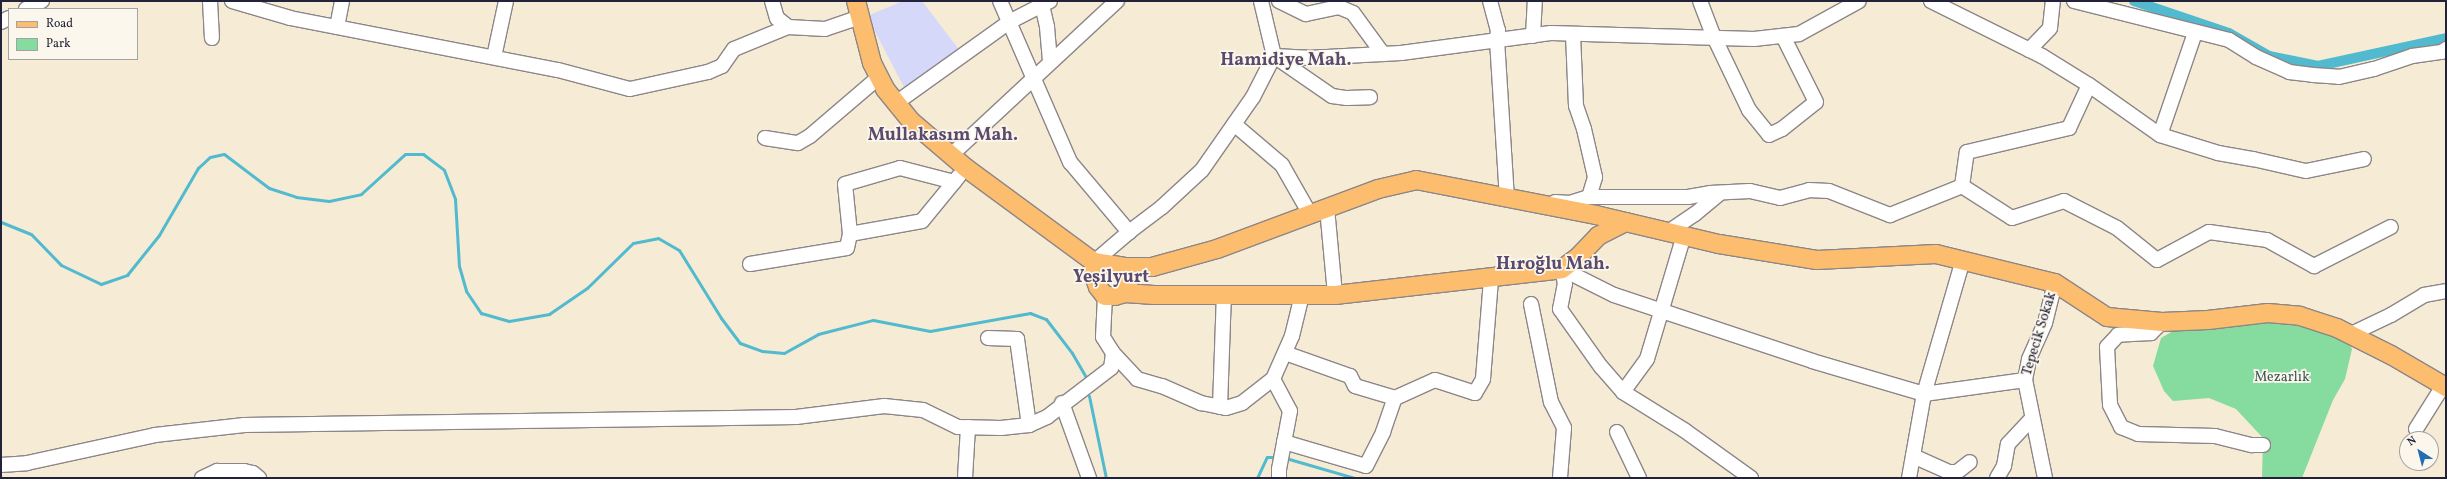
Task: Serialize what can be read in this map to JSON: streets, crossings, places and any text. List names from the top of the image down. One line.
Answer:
{"streets":{"street":["Tepecik Sokak"]},"districts":["Hamidiye Mah.","Mullakasım Mah.","Hıroğlu Mah.","Yeşilyurt"],"parks":["Mezarlık"],"legend":["Road","Park"],"north":"top left"}
